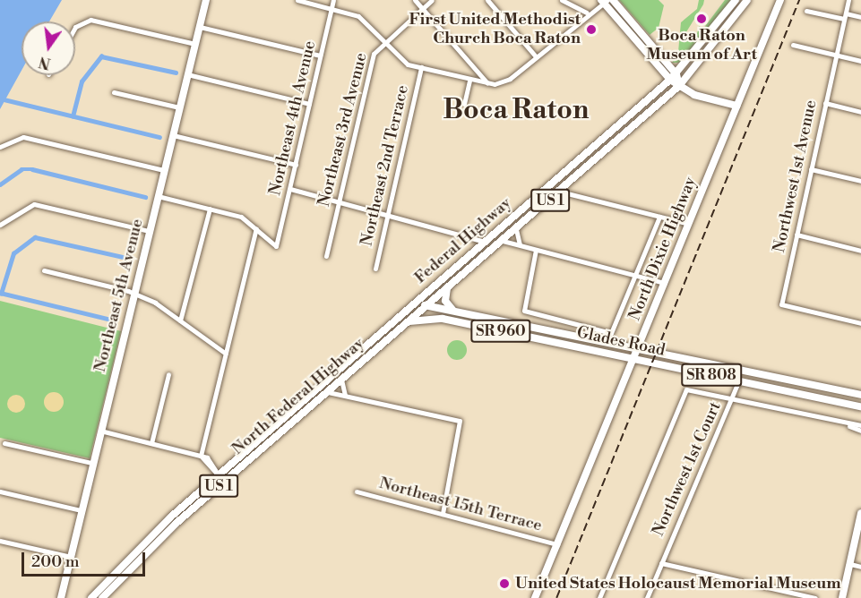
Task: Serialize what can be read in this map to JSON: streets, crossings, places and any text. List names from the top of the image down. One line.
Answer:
{"streets":{"main road":["US 1","Federal Highway","North Dixie Highway","Northeast 5th Avenue","SR 960","Glades Road","SR 808","North Federal Highway"],"street":["Northeast 4th Avenue","Northeast 3rd Avenue","Northeast 2nd Terrace","Northwest 1st Avenue","Northwest 1st Court","Northeast 15th Terrace"]},"crossings":[["Federal Highway","Glades Road"],["Federal Highway","North Federal Highway"],["North Dixie Highway","Glades Road"],["North Dixie Highway","Northeast 15th Terrace"],["Glades Road","North Federal Highway"],["Glades Road","Northwest 1st Court"]],"districts":["Boca Raton"],"places":["Boca Raton Museum of Art","First United Methodist Church Boca Raton","United States Holocaust Memorial Museum"],"scale_bar":"200 m","north":"bottom"}
